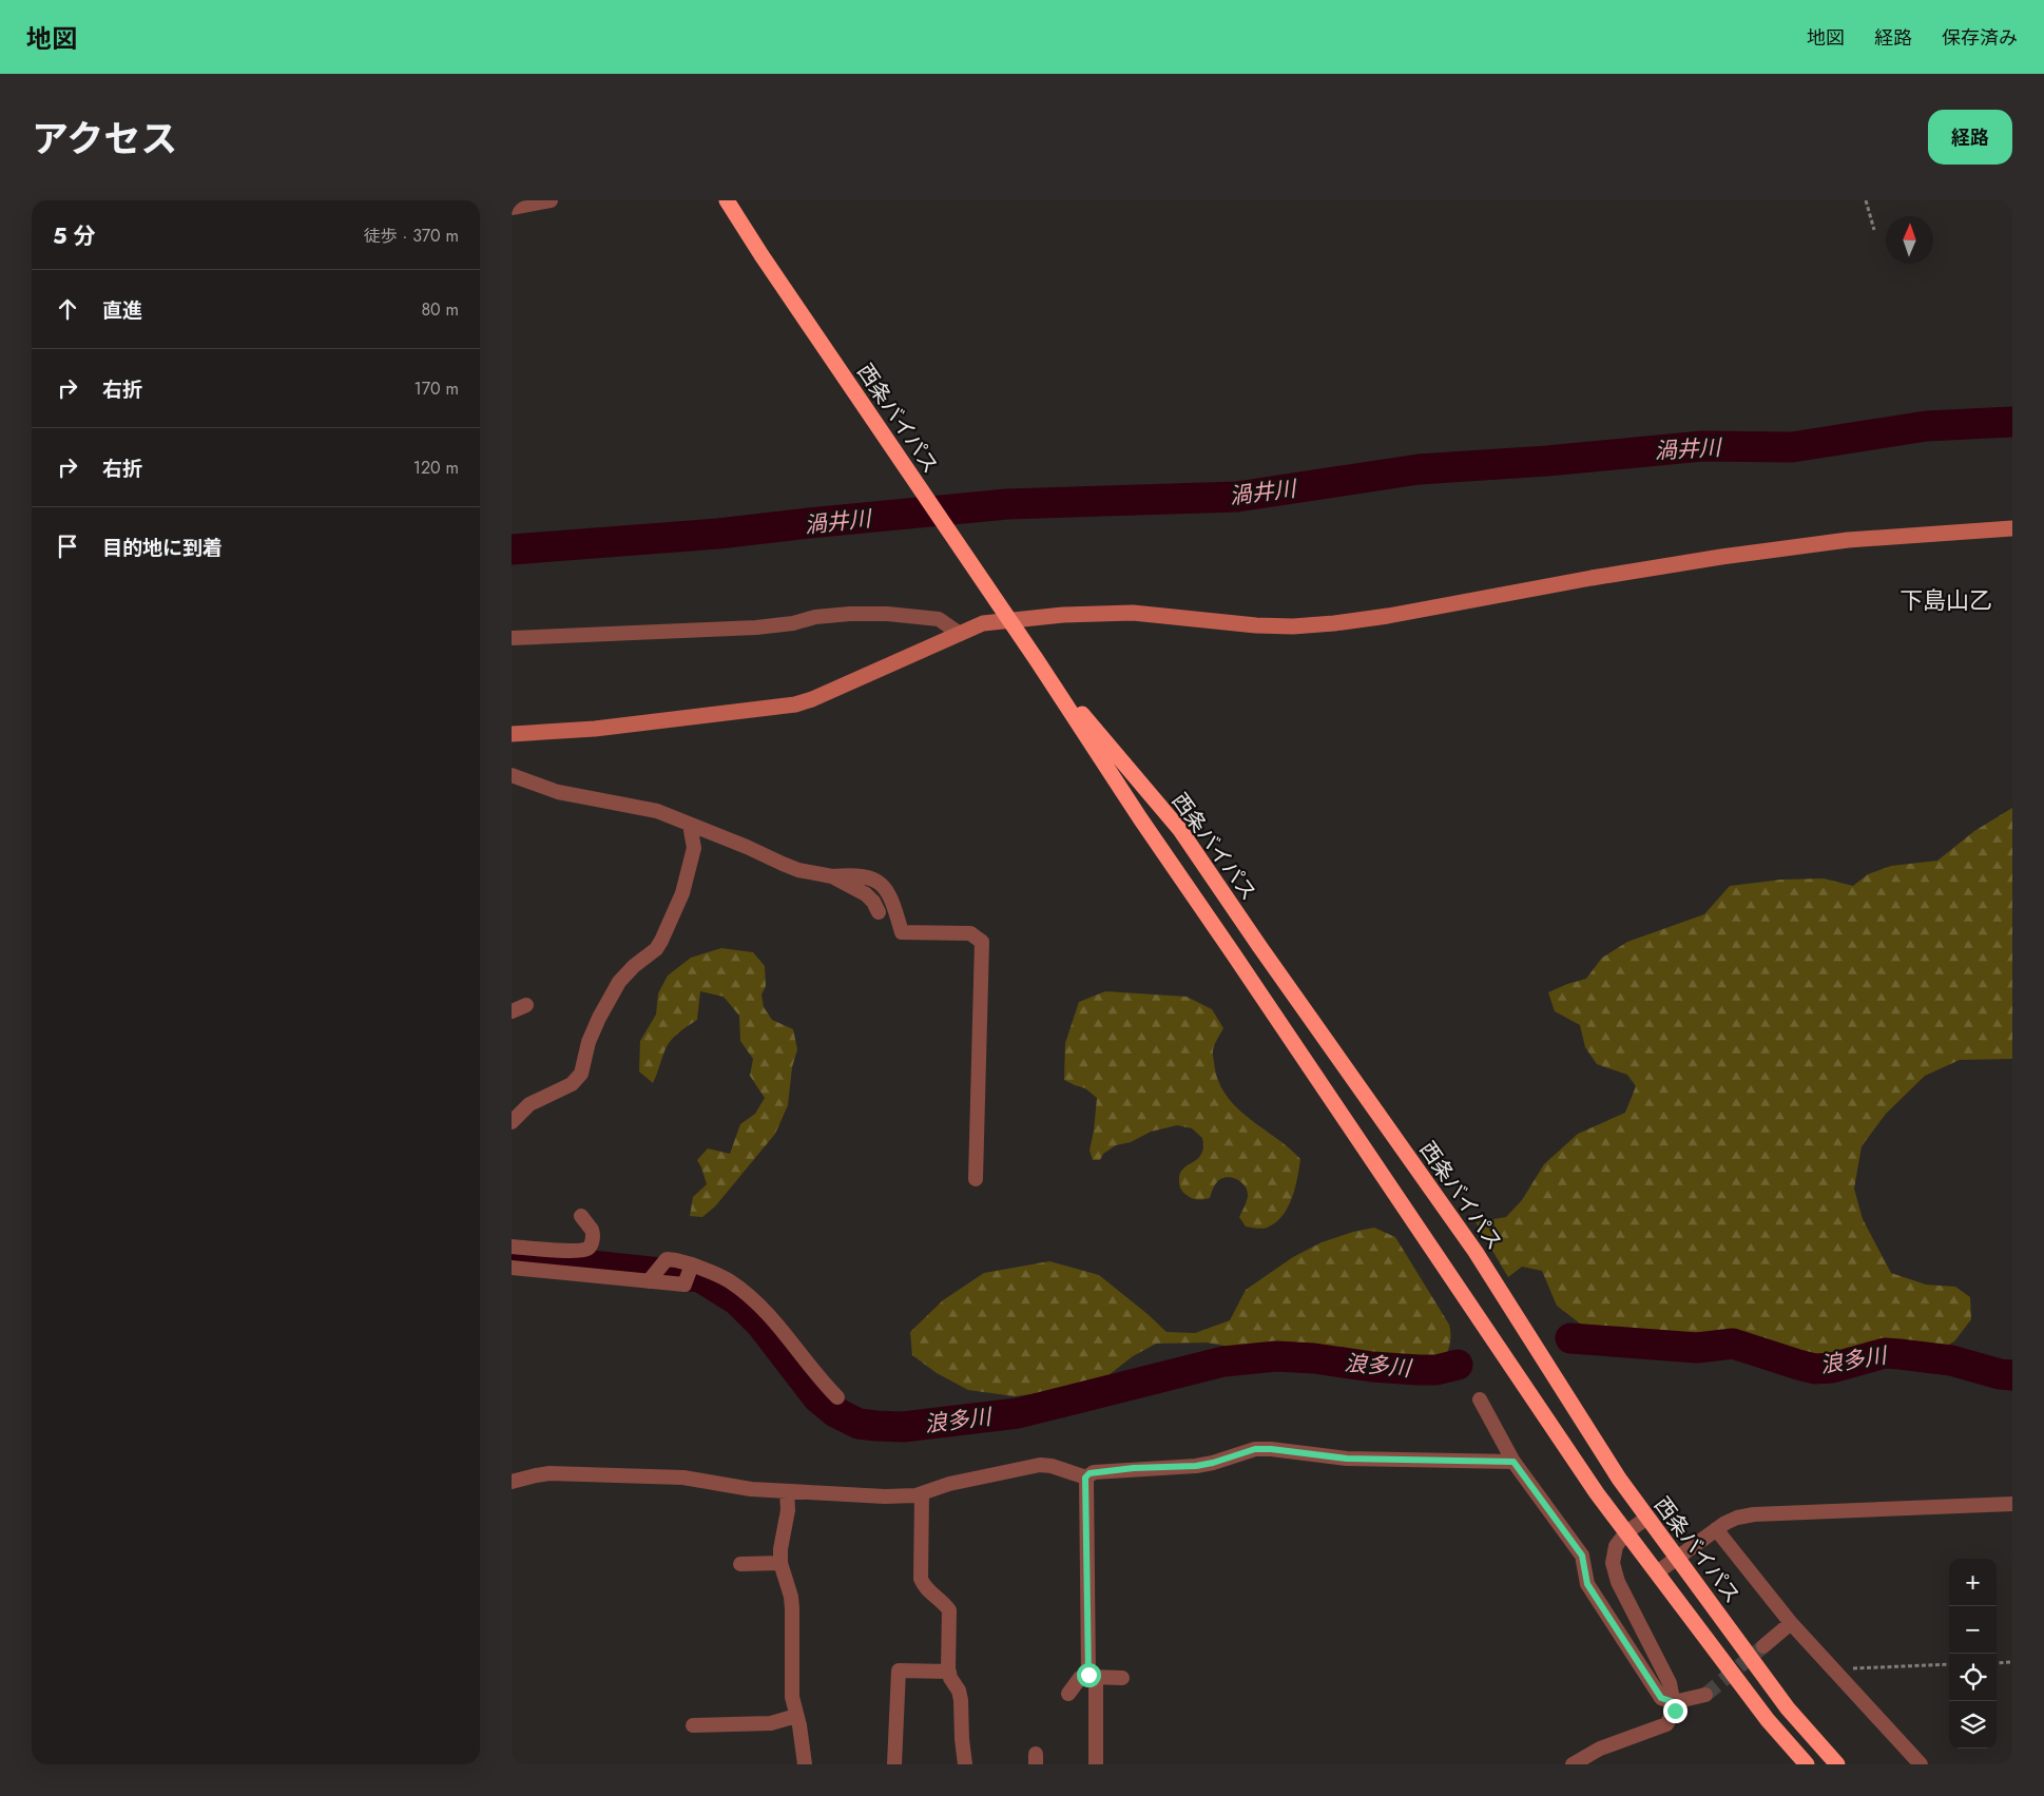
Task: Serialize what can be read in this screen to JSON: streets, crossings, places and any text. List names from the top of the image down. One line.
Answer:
{"streets":{"highway":["西条バイパス"]},"districts":["下島山乙"],"water":["渦井川","浪多川"],"north":"top","page":{"header":"地図","nav":["地図","経路","保存済み"],"title":"アクセス","buttons":"経路","heading":["5 分","徒歩 · 370 m"],"list":[["直進","80 m"],["右折","170 m"],["右折","120 m"],"目的地に到着"],"map_buttons":["+","−"]}}
